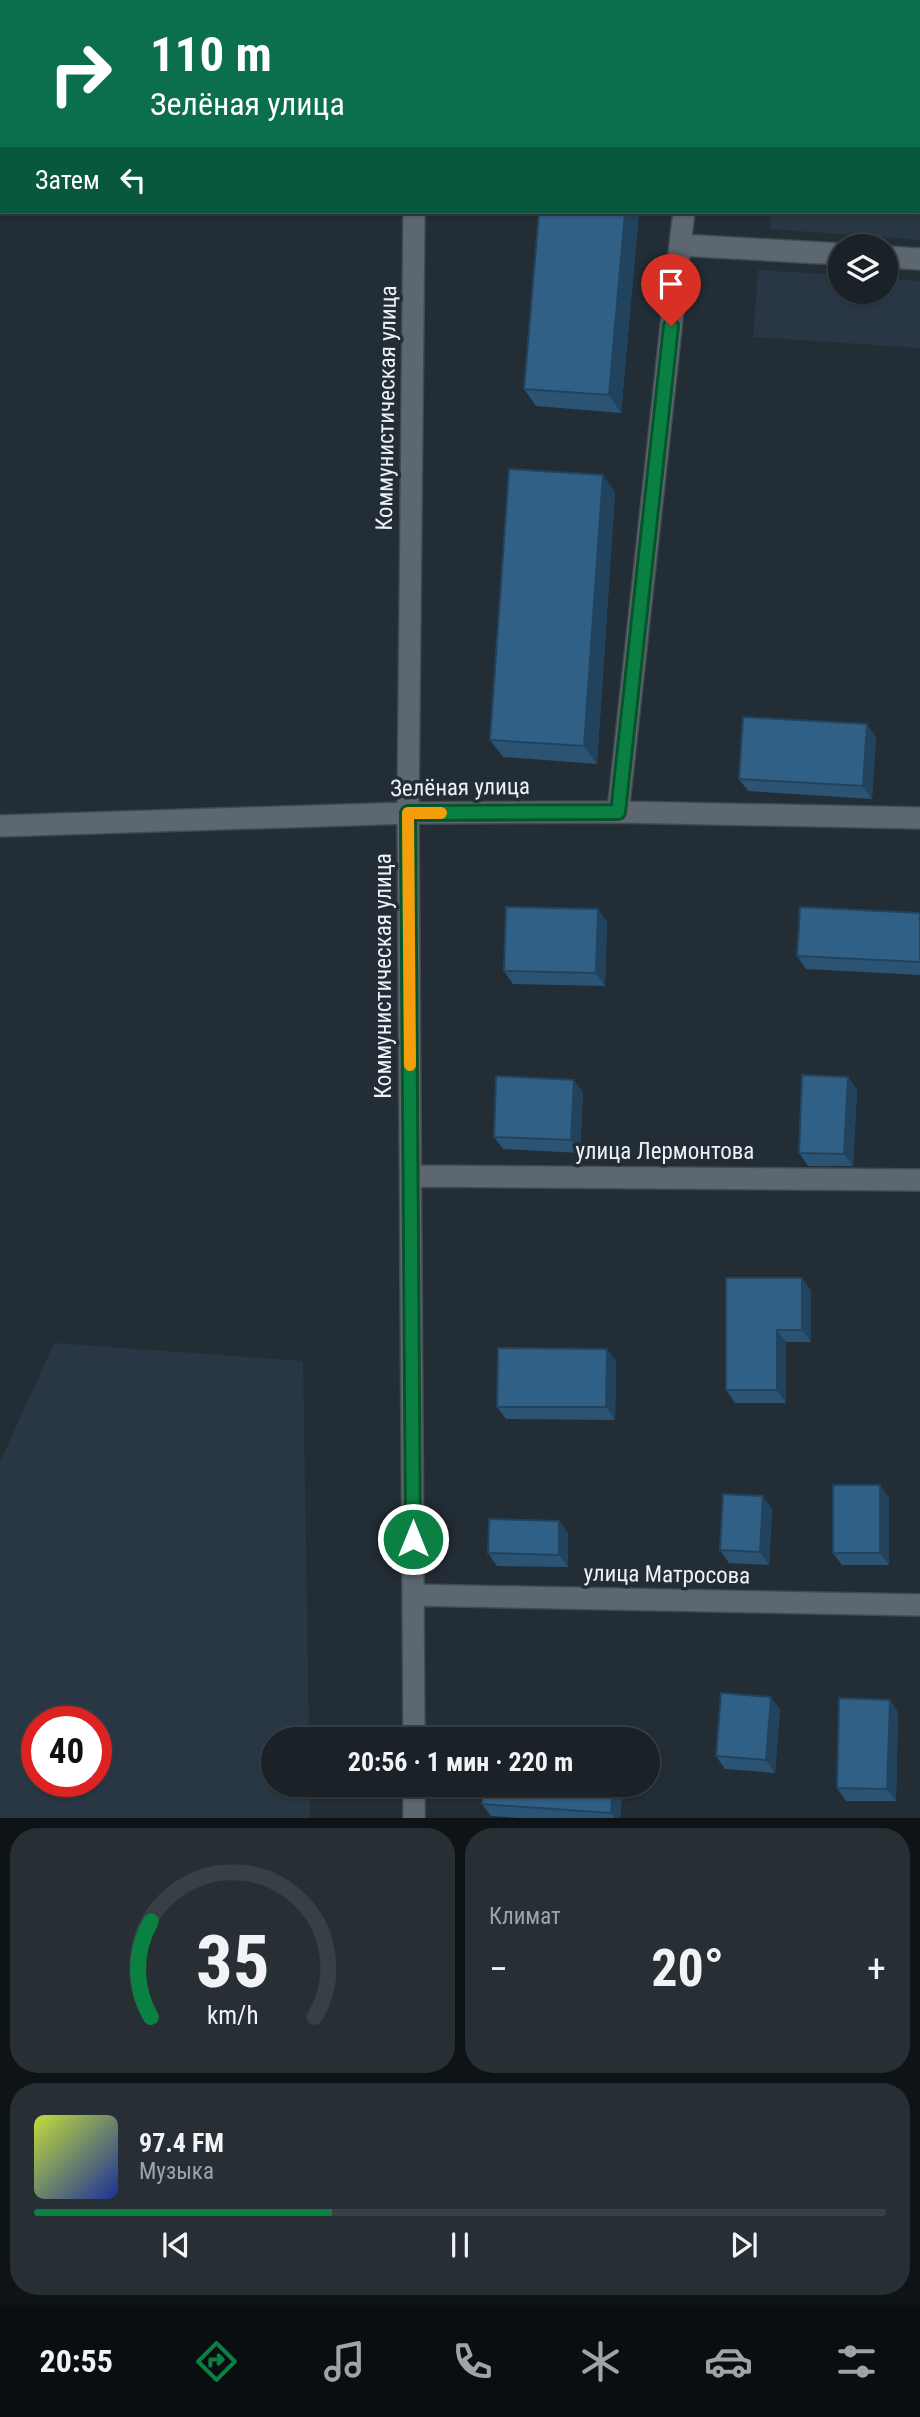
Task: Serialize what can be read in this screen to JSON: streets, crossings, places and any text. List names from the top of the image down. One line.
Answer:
{"streets":{"street":["Коммунистическая улица","Зелёная улица","улица Лермонтова","улица Матросова"]},"crossings":[["Коммунистическая улица","Зелёная улица"],["Коммунистическая улица","улица Лермонтова"],["Коммунистическая улица","улица Матросова"]],"page":{"turn":["110 m","Зелёная улица"],"then":"Затем","limit":"40","trip":"20:56 · 1 мин · 220 m","tile":"Климат","heat":["−","20°","+"],"song":["97.4 FM","Музыка"],"tabs":"20:55","gauge":["35","km/h"]}}
